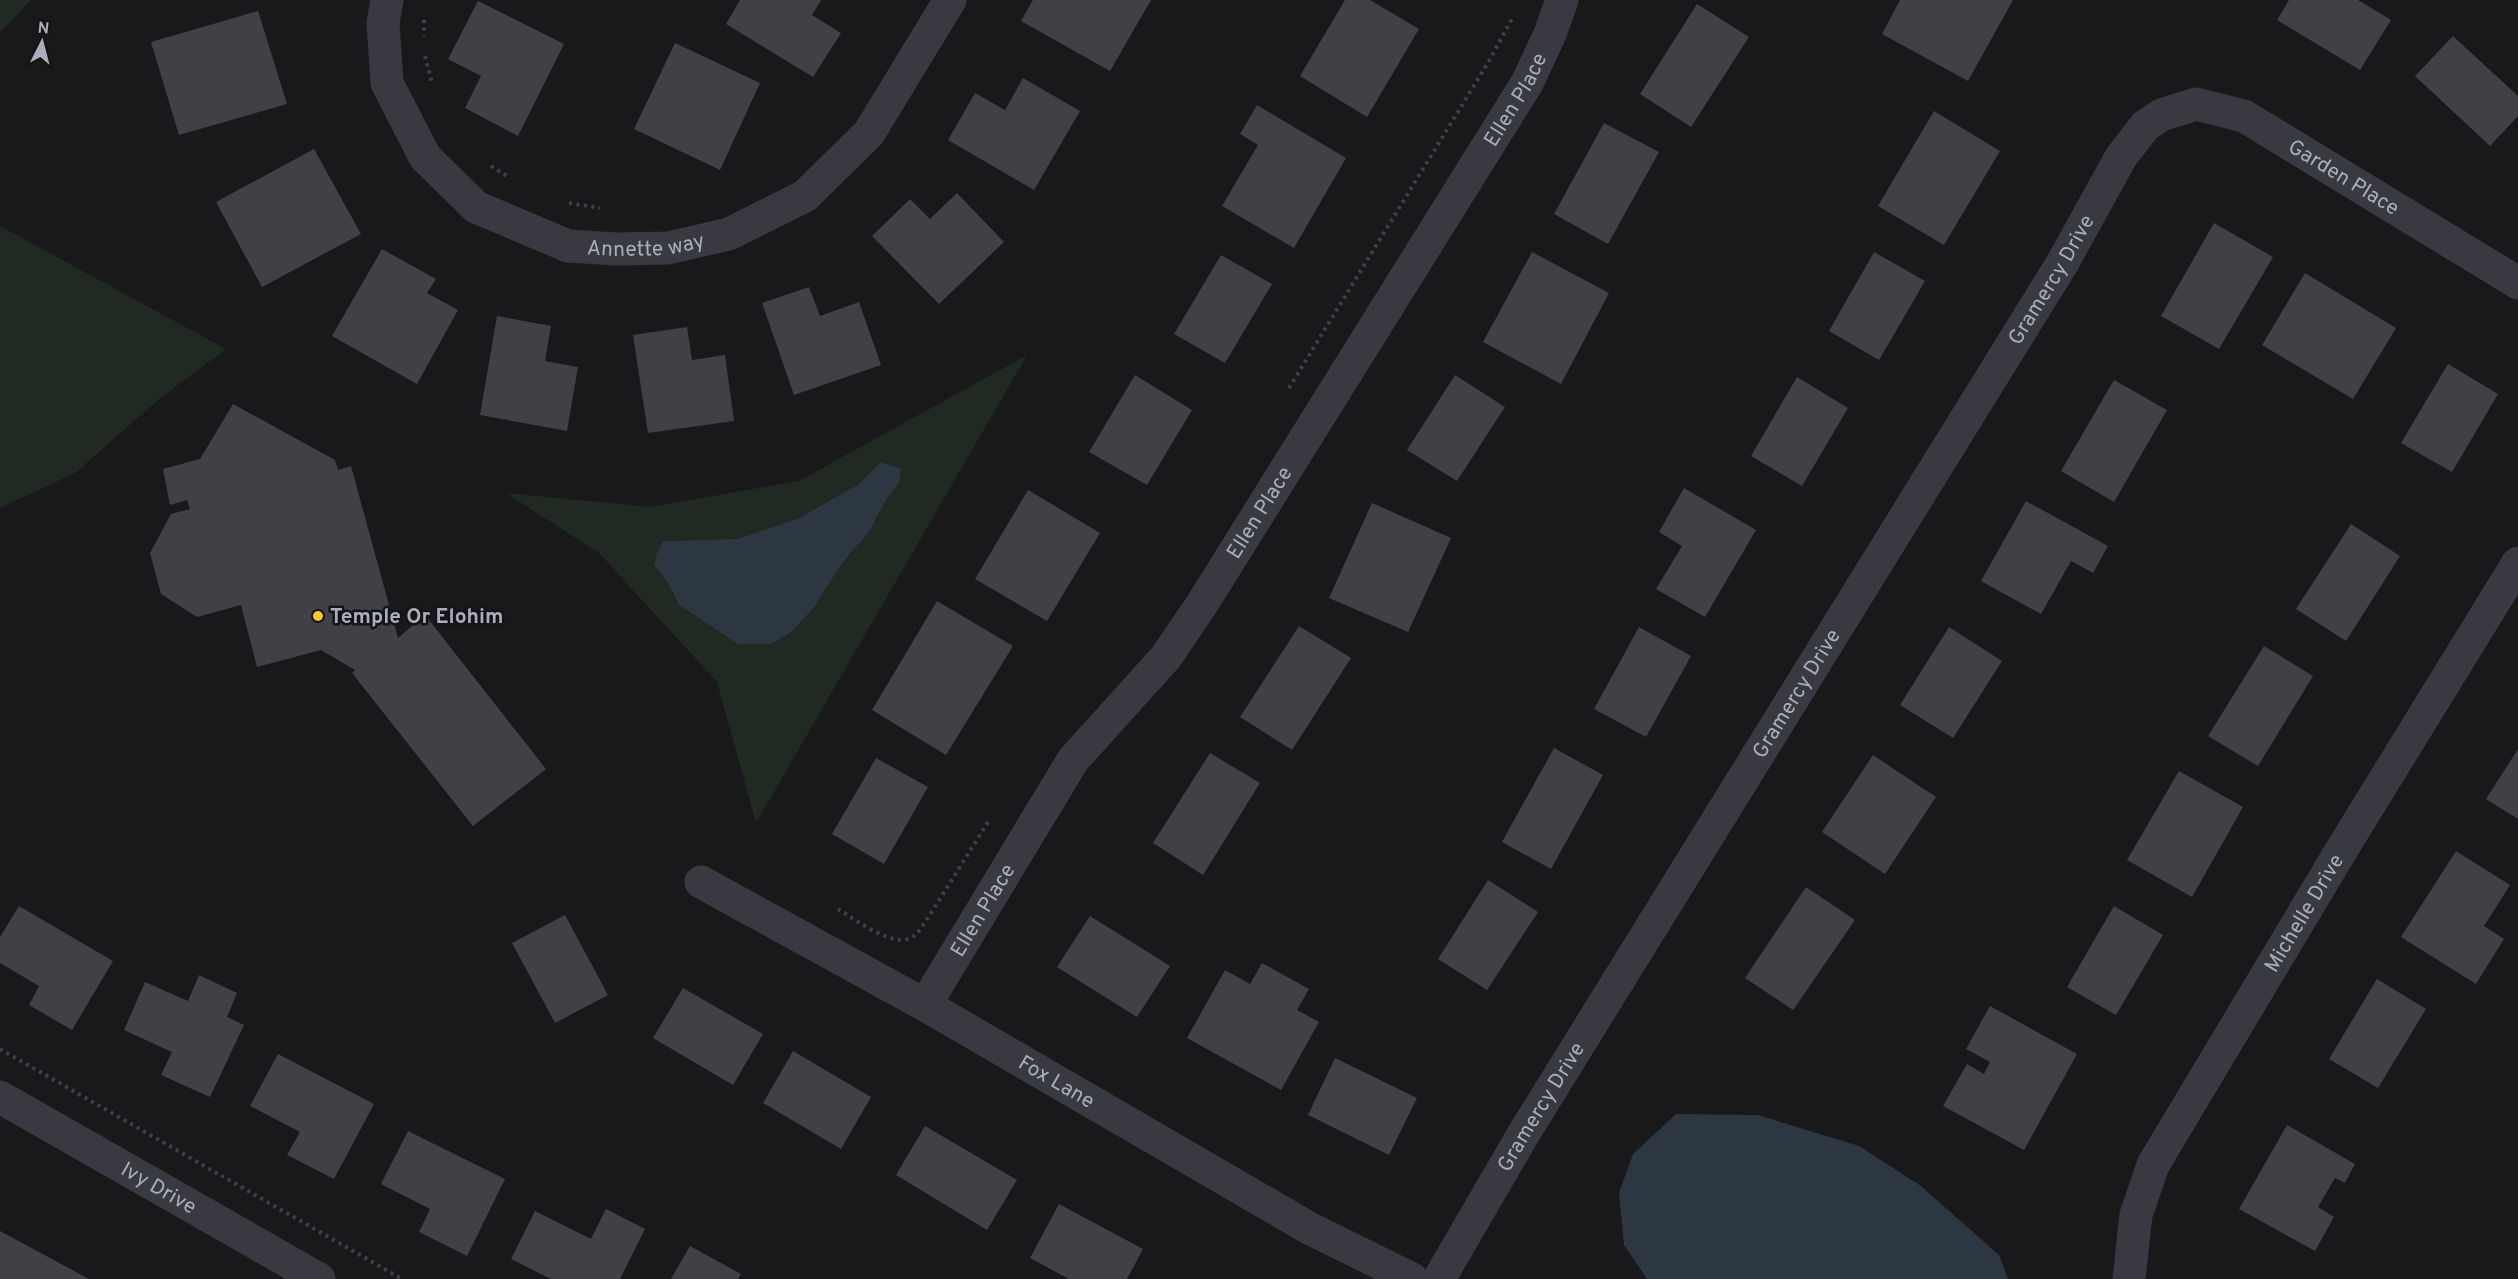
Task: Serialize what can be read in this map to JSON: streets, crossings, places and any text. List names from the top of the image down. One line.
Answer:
{"streets":{"street":["Ellen Place","Garden Place","Annette way","Gramercy Drive","Michelle Drive","Fox Lane","Ivy Drive"]},"crossings":[["Ellen Place","Fox Lane"],["Garden Place","Gramercy Drive"]],"places":["Temple Or Elohim"],"north":"top"}
